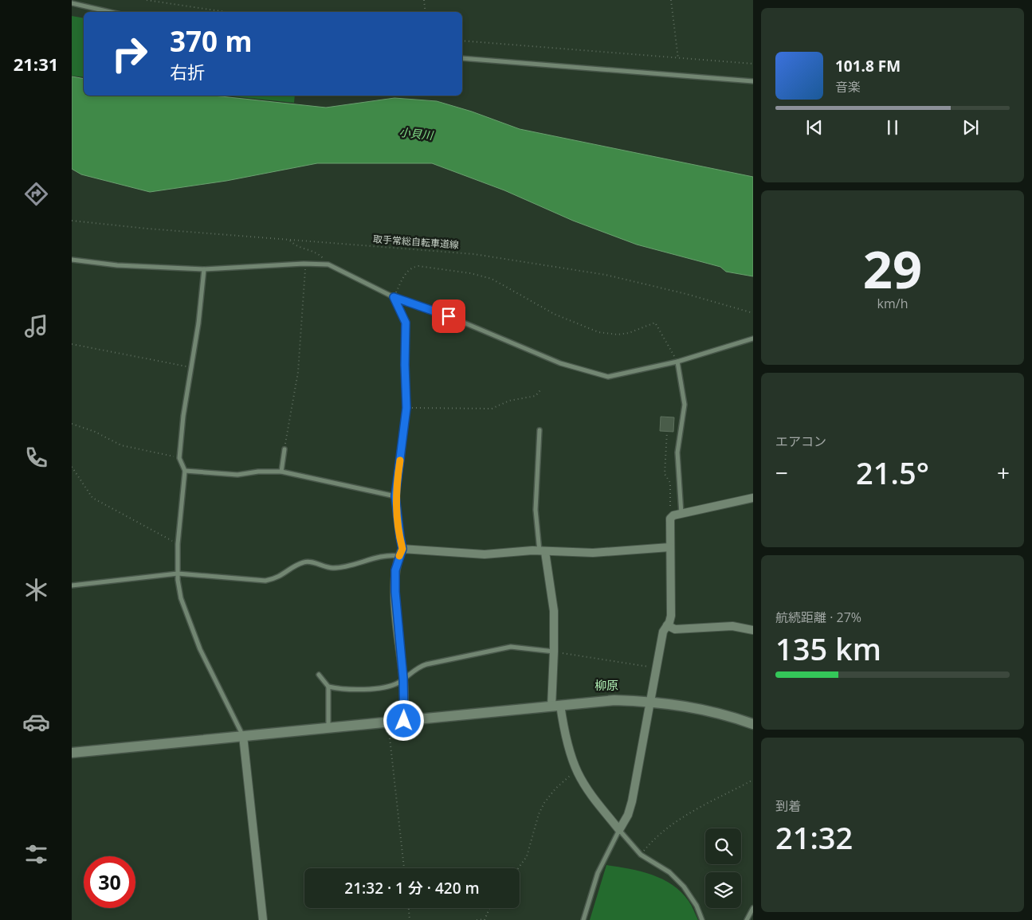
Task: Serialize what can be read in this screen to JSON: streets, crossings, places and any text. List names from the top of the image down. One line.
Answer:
{"streets":{"path":["取手常総自転車道線"]},"districts":["柳原"],"water":["小貝川"],"page":{"tabs":"21:31","turn":["370 m","右折"],"song":["101.8 FM","音楽"],"tile":[["29","km/h"],"エアコン",["航続距離 · 27%","135 km"],["到着","21:32"]],"heat":["−","21.5°","+"],"limit":"30","trip":"21:32 · 1 分 · 420 m"}}
